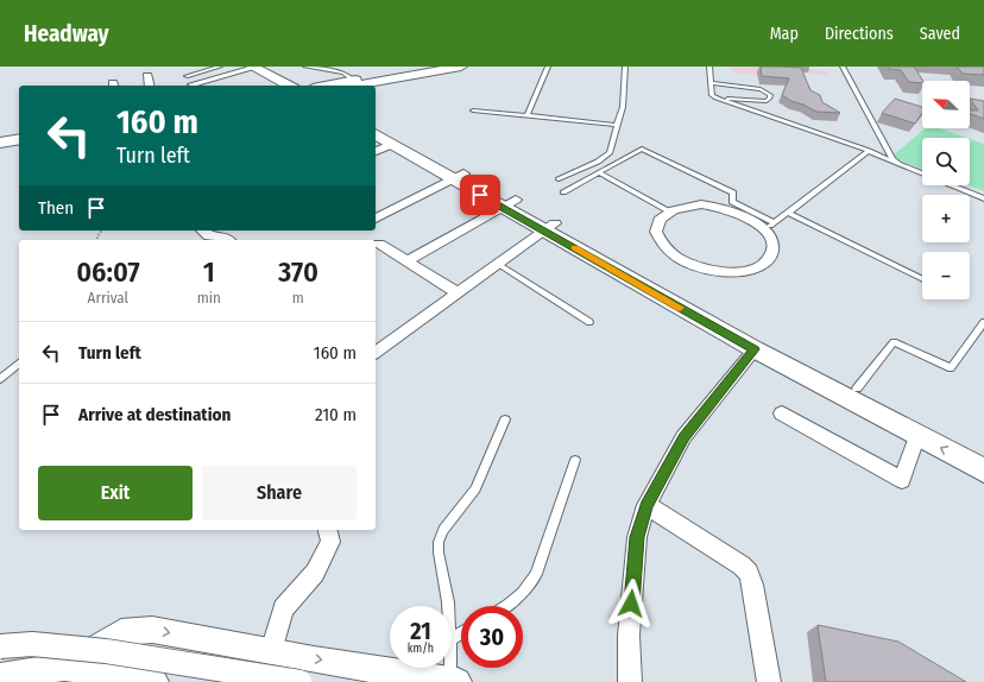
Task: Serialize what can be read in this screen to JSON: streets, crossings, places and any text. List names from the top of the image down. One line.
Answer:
{"north":"top left","page":{"header":"Headway","nav":["Map","Directions","Saved"],"map_buttons":["+","−"],"turn":["160 m","Turn left"],"then":"Then","eta":["06:07","Arrival","1","min","370","m"],"list":[{"name":"Turn left","value":"160 m"},{"name":"Arrive at destination","value":"210 m"}],"buttons":["Exit","Share"],"speed":"21 km/h","limit":"30"}}
